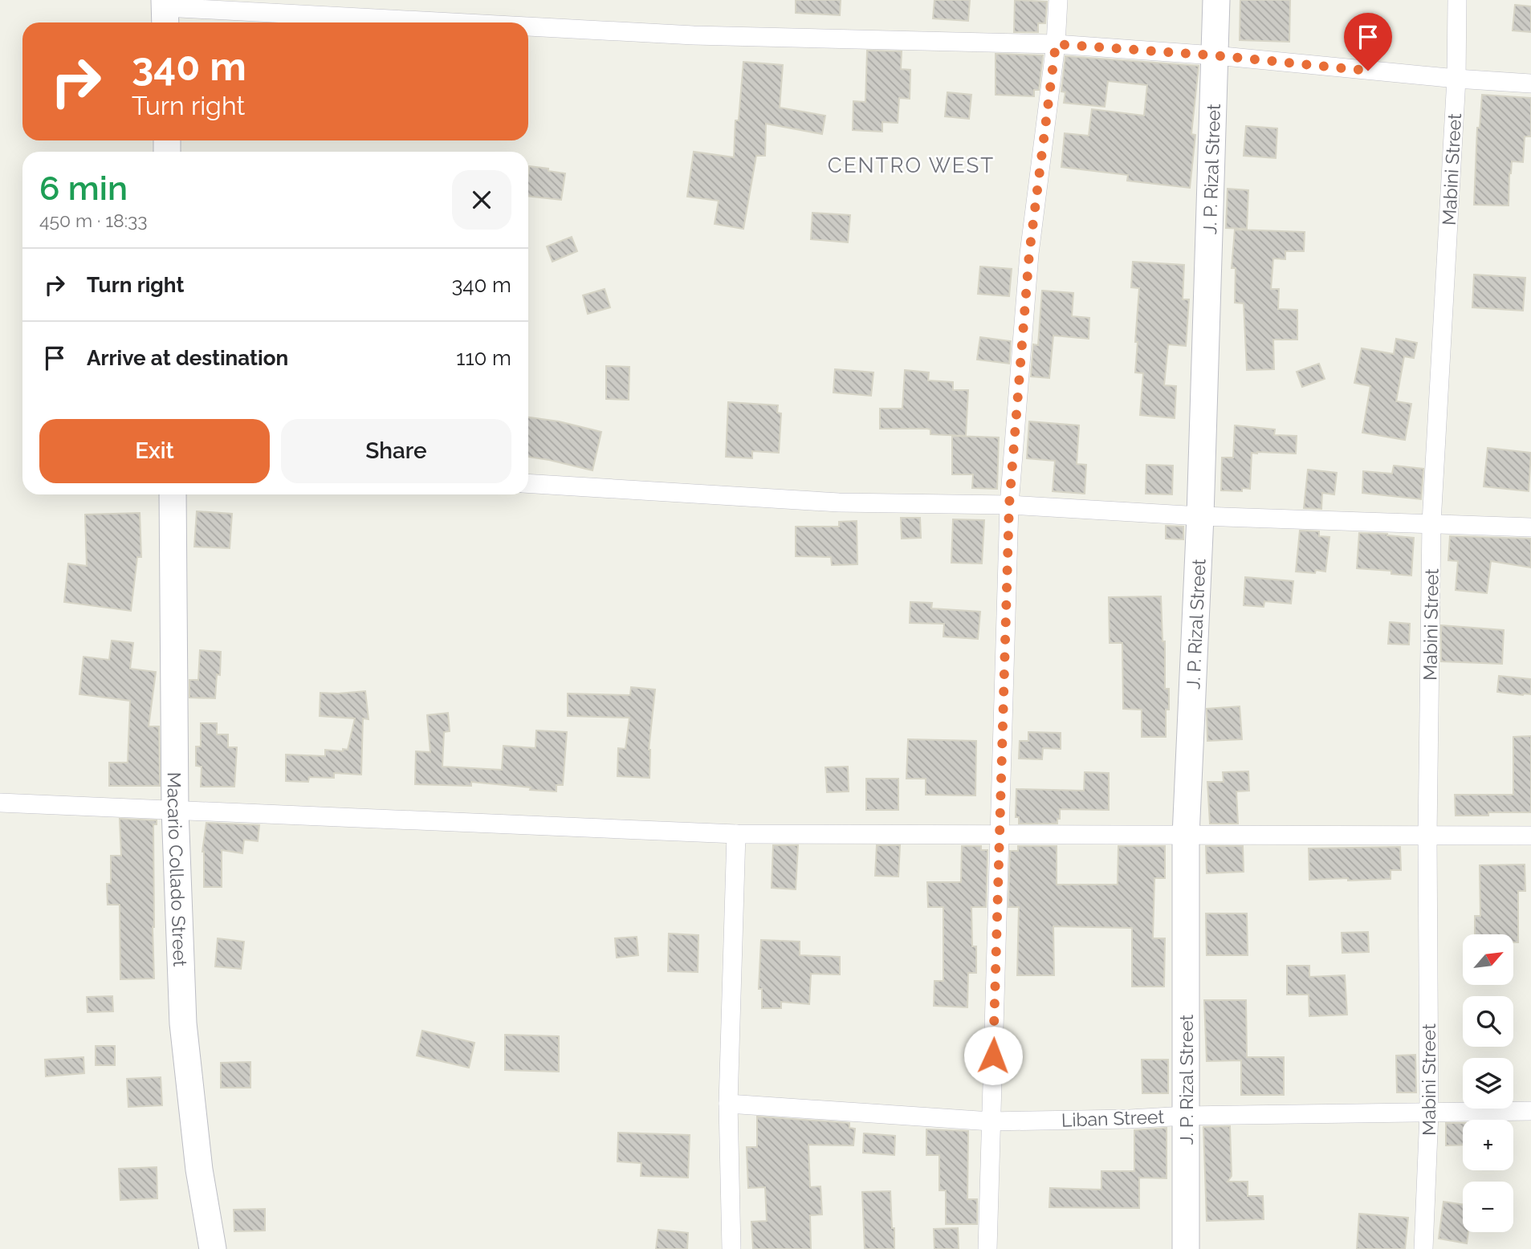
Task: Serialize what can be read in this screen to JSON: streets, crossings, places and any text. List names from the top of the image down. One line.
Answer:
{"streets":{"main road":["J. P. Rizal Street","Macario Collado Street"],"street":["Mabini Street","Liban Street"]},"crossings":[["J. P. Rizal Street","Liban Street"],["Mabini Street","Liban Street"]],"districts":["CENTRO WEST"],"north":"top right","page":{"turn":["340 m","Turn right"],"heading":["6 min","450 m · 18:33"],"list":[{"name":"Turn right","value":"340 m"},{"name":"Arrive at destination","value":"110 m"}],"buttons":["Exit","Share"],"map_buttons":["+","−"]}}
